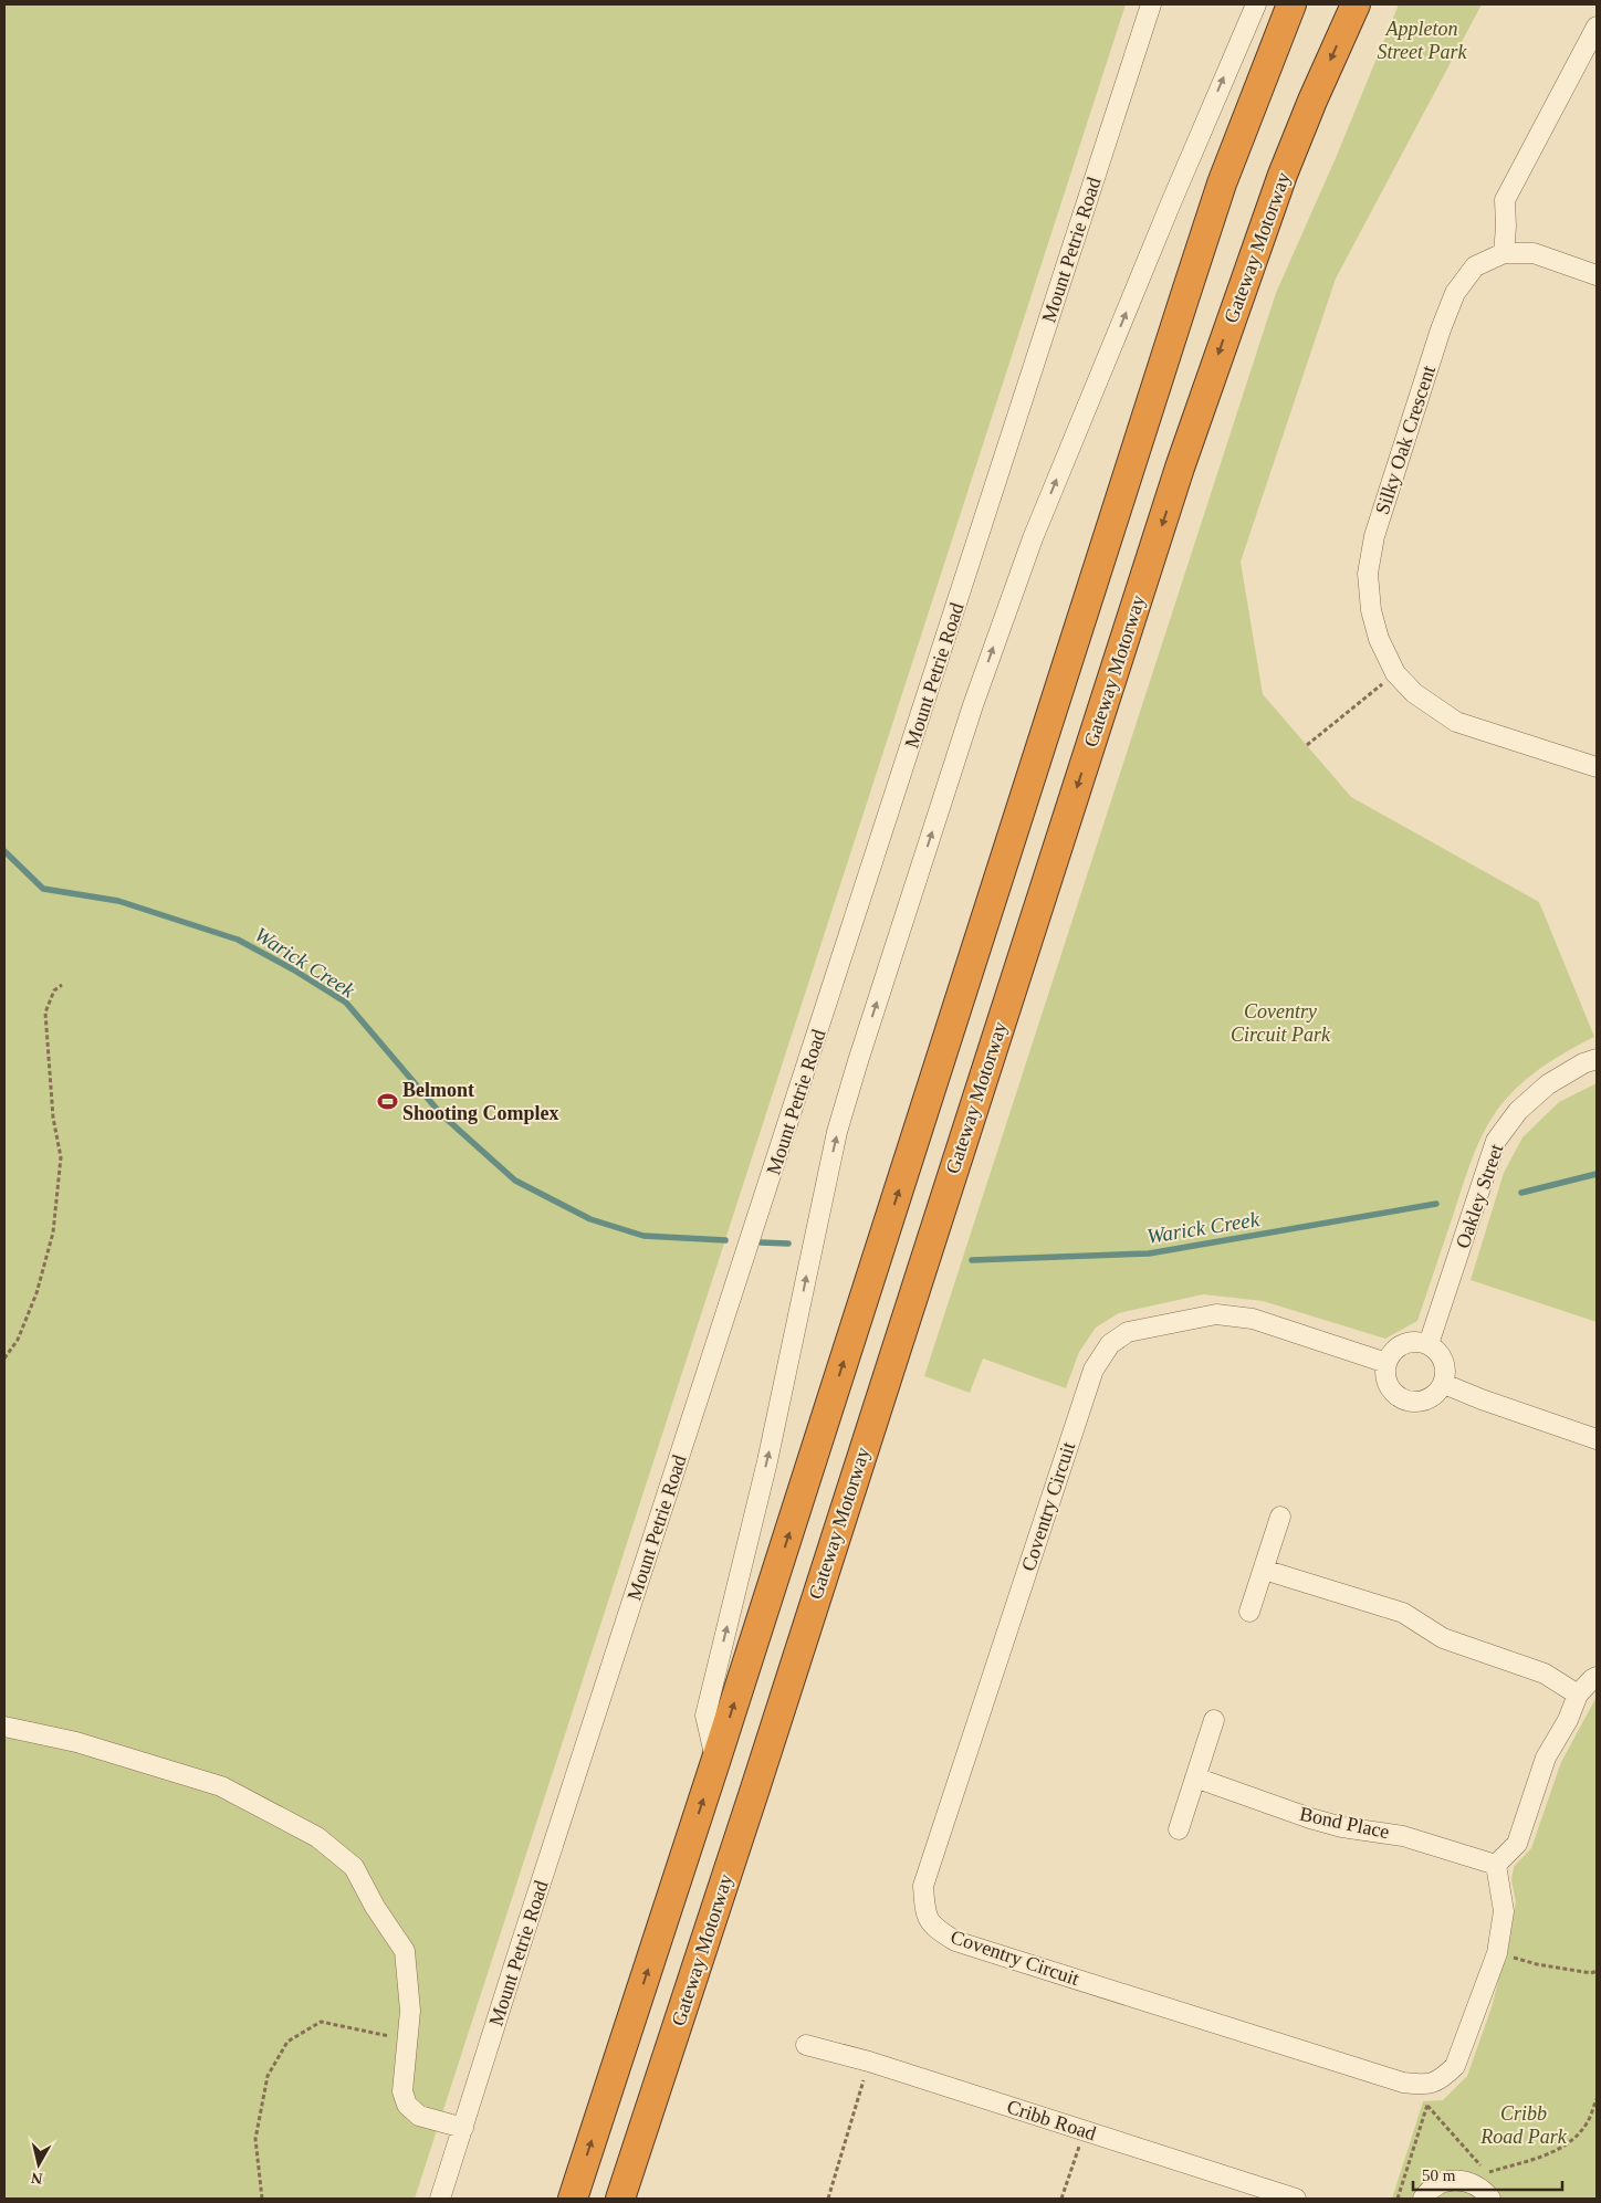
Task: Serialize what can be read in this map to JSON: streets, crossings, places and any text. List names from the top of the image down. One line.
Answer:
{"streets":{"highway":["Gateway Motorway"],"street":["Mount Petrie Road","Silky Oak Crescent","Oakley Street","Coventry Circuit","Bond Place","Cribb Road"]},"crossings":[["Oakley Street","Coventry Circuit"]],"water":["Warick Creek"],"parks":["Appleton Street Park","Coventry Circuit Park","Cribb Road Park"],"places":{"sports":["Belmont Shooting Complex"]},"scale_bar":"50 m","north":"bottom"}
